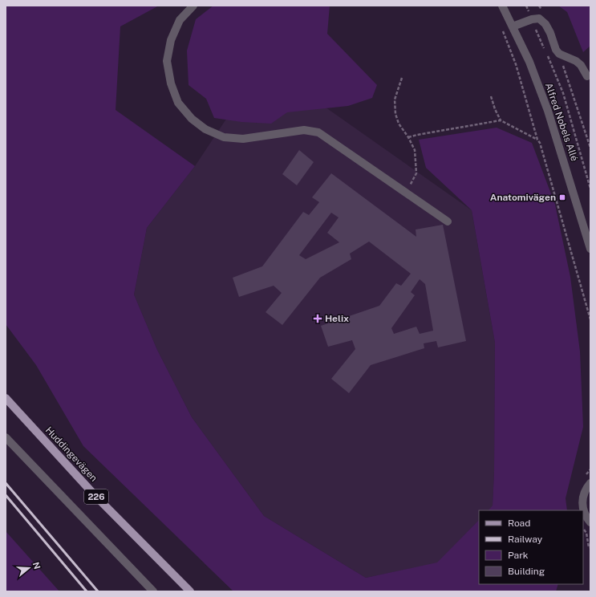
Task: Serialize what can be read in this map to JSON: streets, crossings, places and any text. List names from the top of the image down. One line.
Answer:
{"streets":{"main road":["Huddingevägen","226"],"street":["Alfred Nobels Allé"]},"places":{"transit":["Anatomivägen"],"health":["Helix"]},"legend":["Road","Railway","Park","Building"],"north":"right"}
